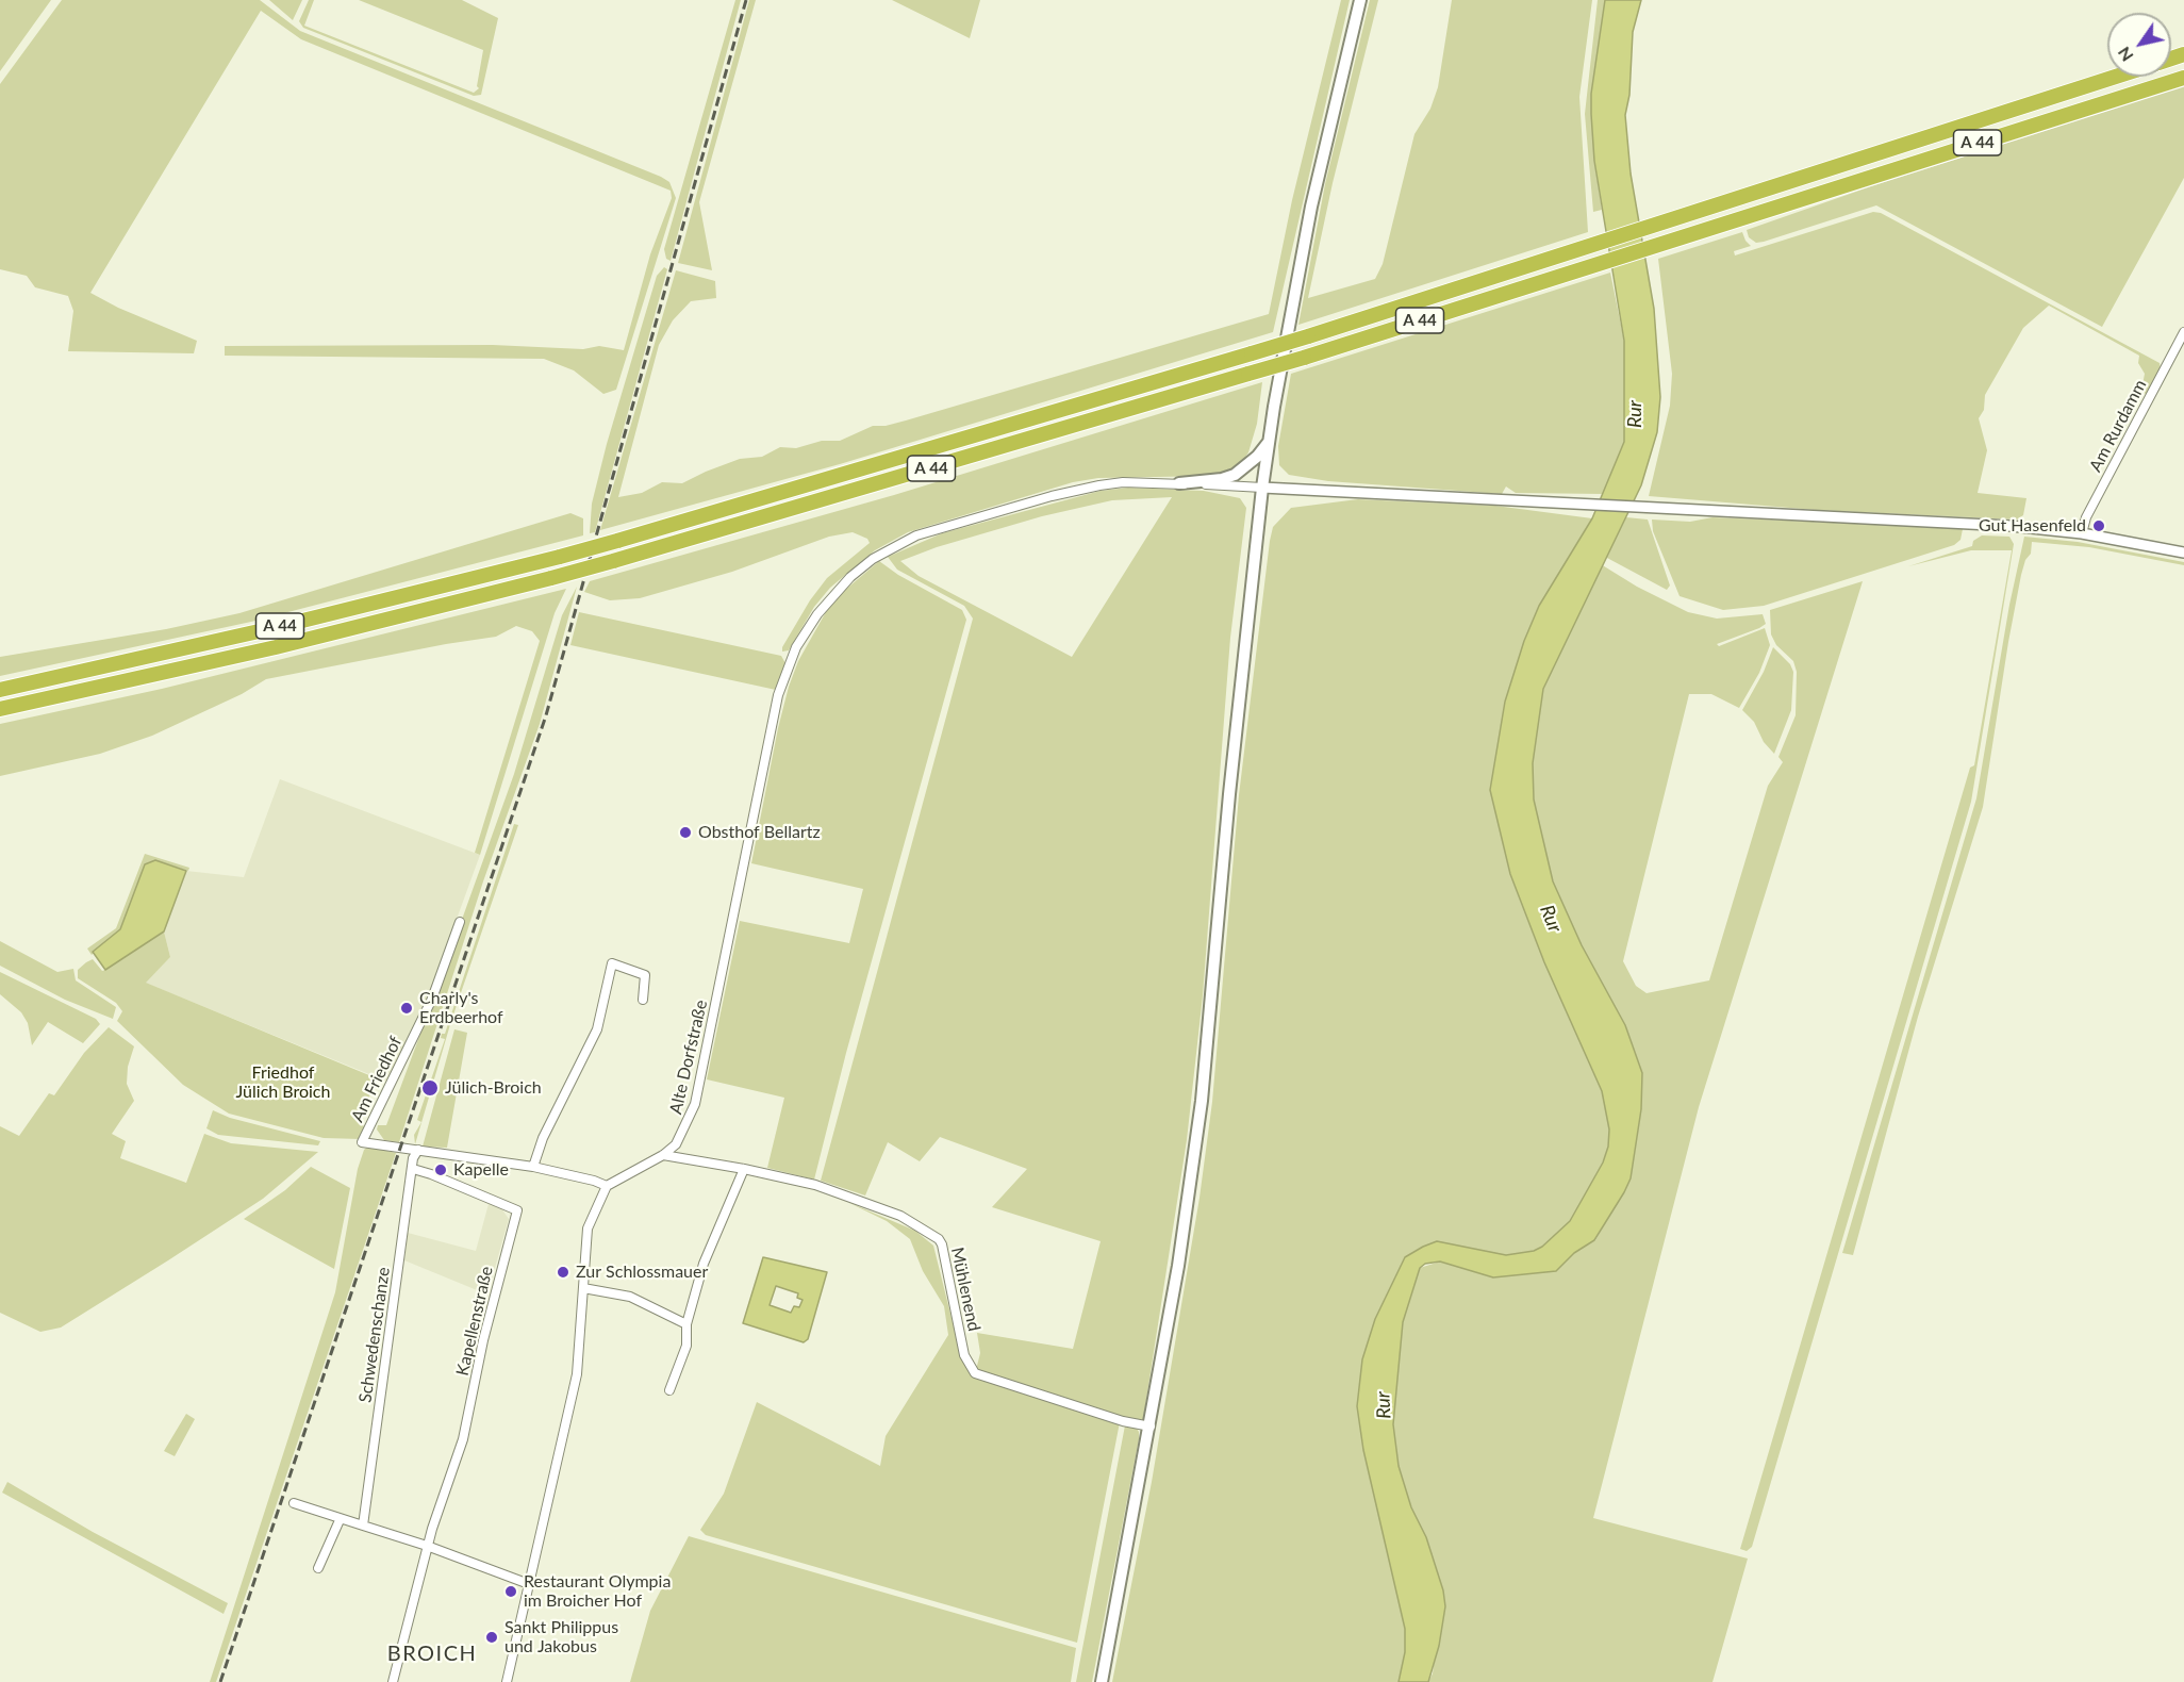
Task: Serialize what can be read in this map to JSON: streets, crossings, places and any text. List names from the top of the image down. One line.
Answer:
{"streets":{"highway":["A 44"],"street":["Am Rurdamm","Alte Dorfstraße","Am Friedhof","Mühlenend","Kapellenstraße","Schwedenschanze"]},"crossings":[["Alte Dorfstraße","Mühlenend"],["Am Friedhof","Schwedenschanze"],["Kapellenstraße","Schwedenschanze"]],"districts":["BROICH"],"water":["Rur"],"parks":["Friedhof Jülich Broich"],"places":["Gut Hasenfeld","Obsthof Bellartz","Charly's Erdbeerhof","Jülich-Broich","Kapelle","Zur Schlossmauer","Restaurant Olympia im Broicher Hof","Sankt Philippus und Jakobus"],"north":"bottom left"}
